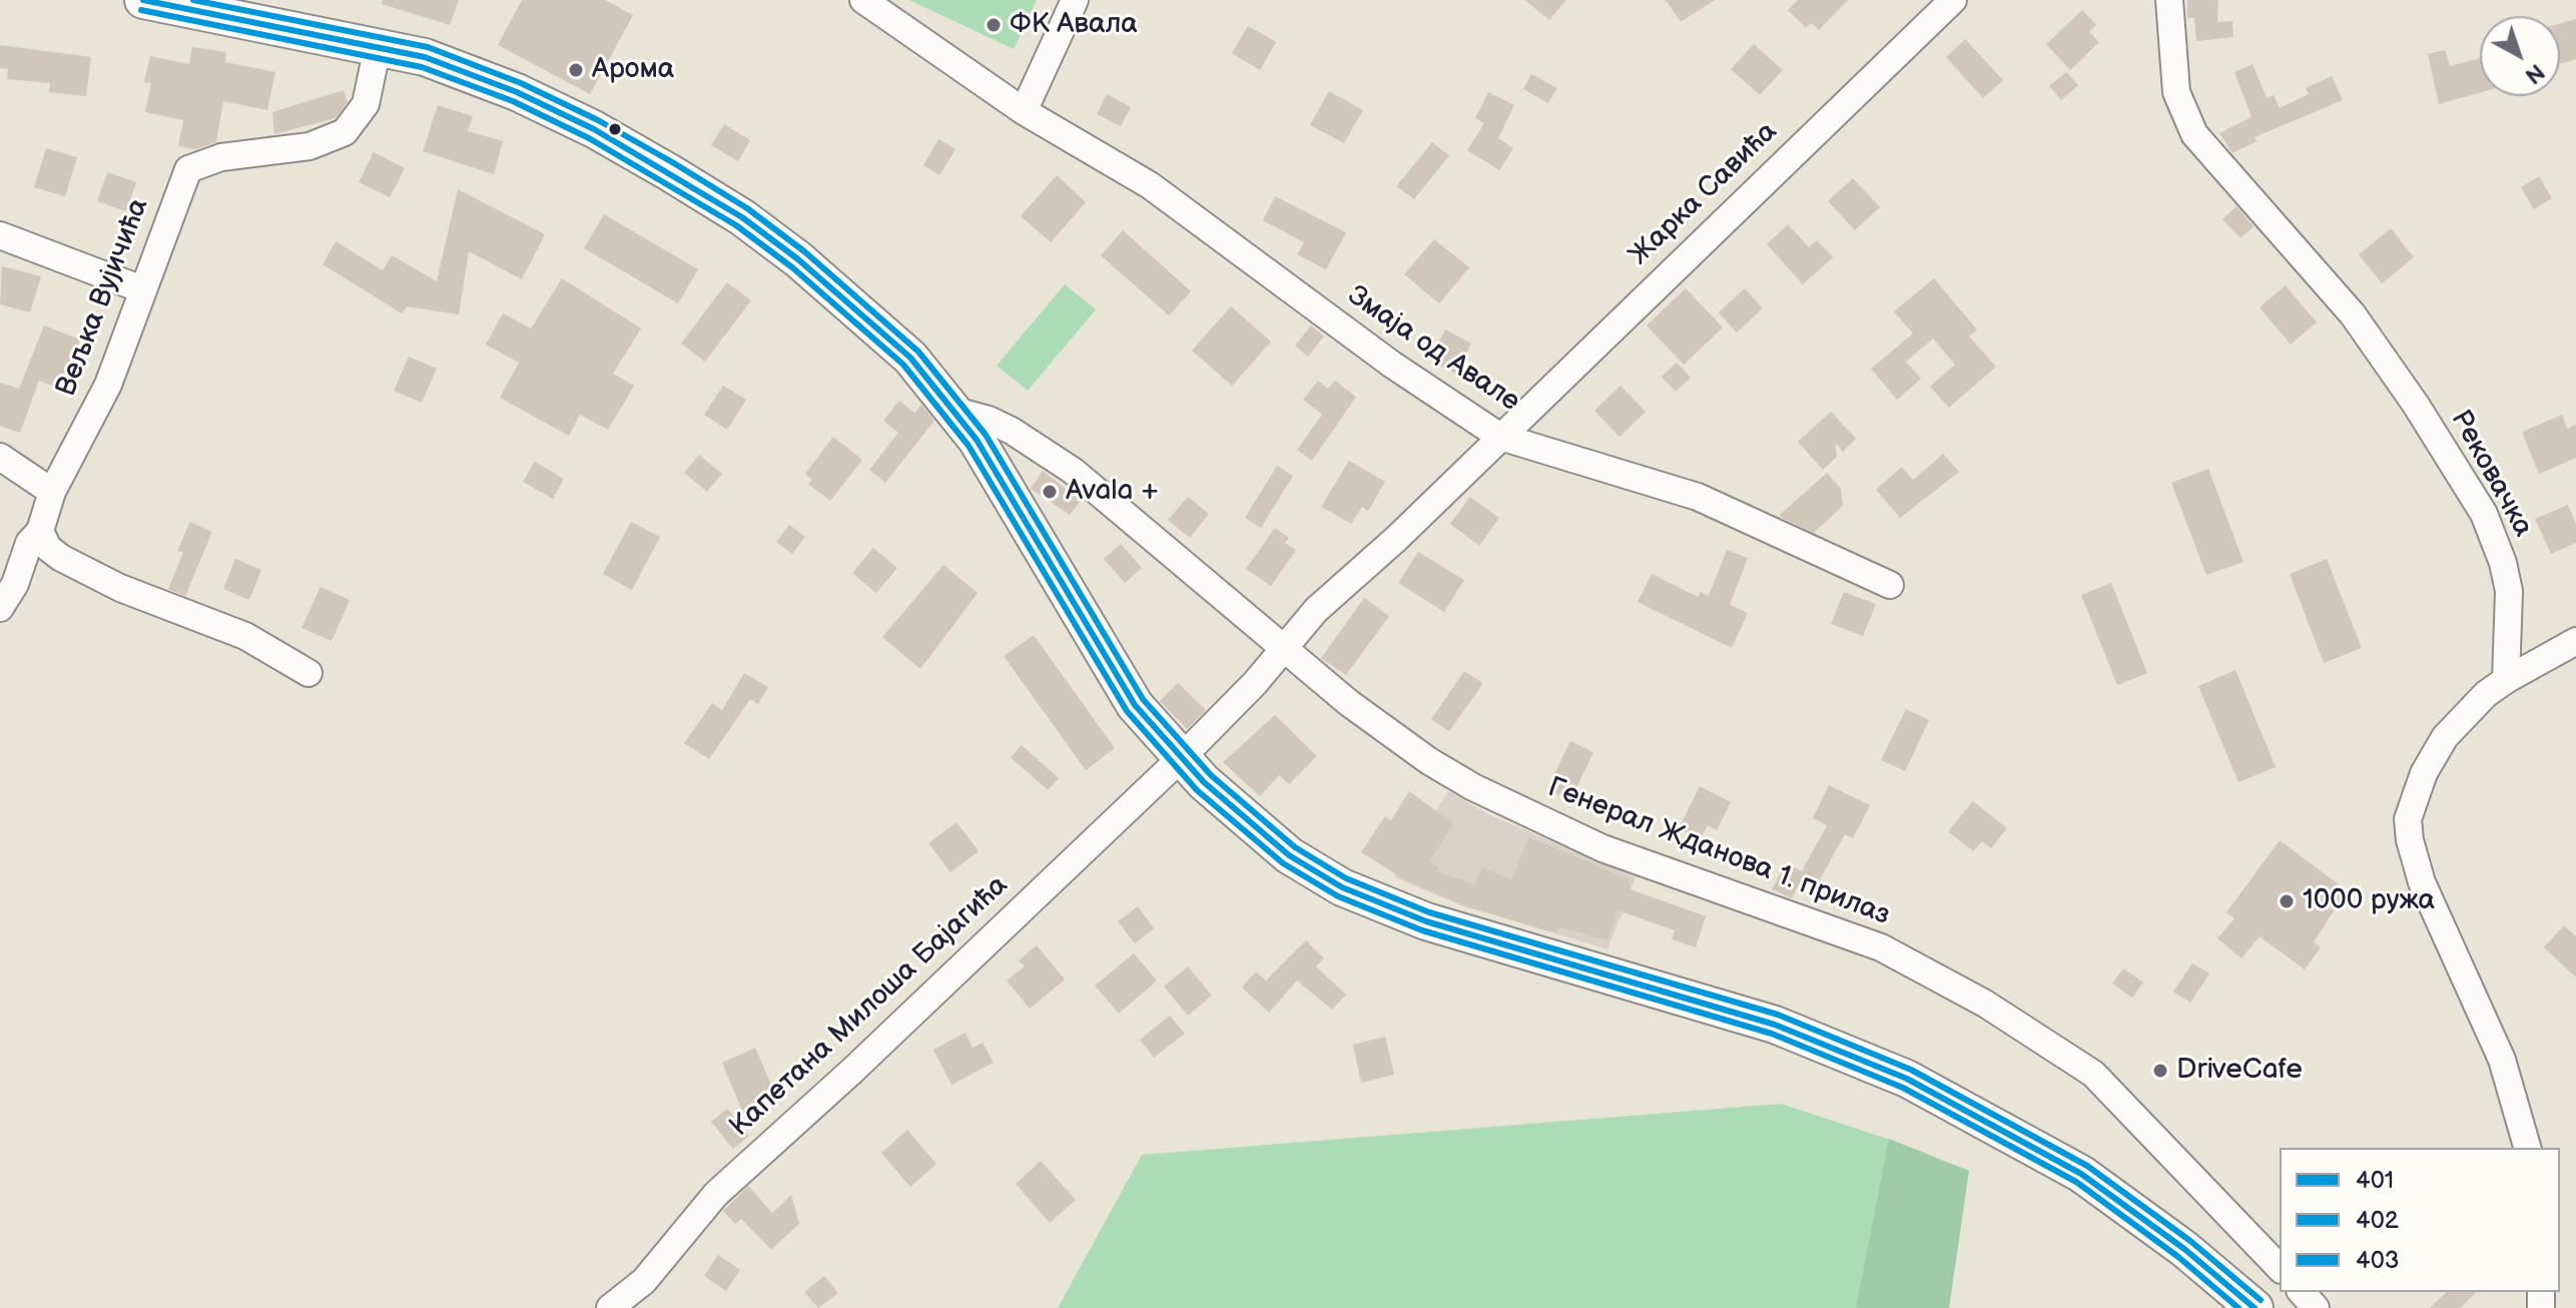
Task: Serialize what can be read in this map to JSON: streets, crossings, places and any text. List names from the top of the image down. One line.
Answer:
{"streets":{"street":["Жарка Савића","Вељка Вујичића","Змаја од Авале","Рековачка","Генерал Жданова 1. прилаз","Капетана Милоша Бајагића"]},"crossings":[["Жарка Савића","Змаја од Авале"],["Жарка Савића","Генерал Жданова 1. прилаз"],["Жарка Савића","Капетана Милоша Бајагића"],["Генерал Жданова 1. прилаз","Капетана Милоша Бајагића"]],"places":["ФК Авала","Арома","Avala +","1000 ружа","DriveCafe"],"lines":["transit line 401","transit line 403","transit line 402"],"legend":["401","402","403"],"north":"bottom right"}
